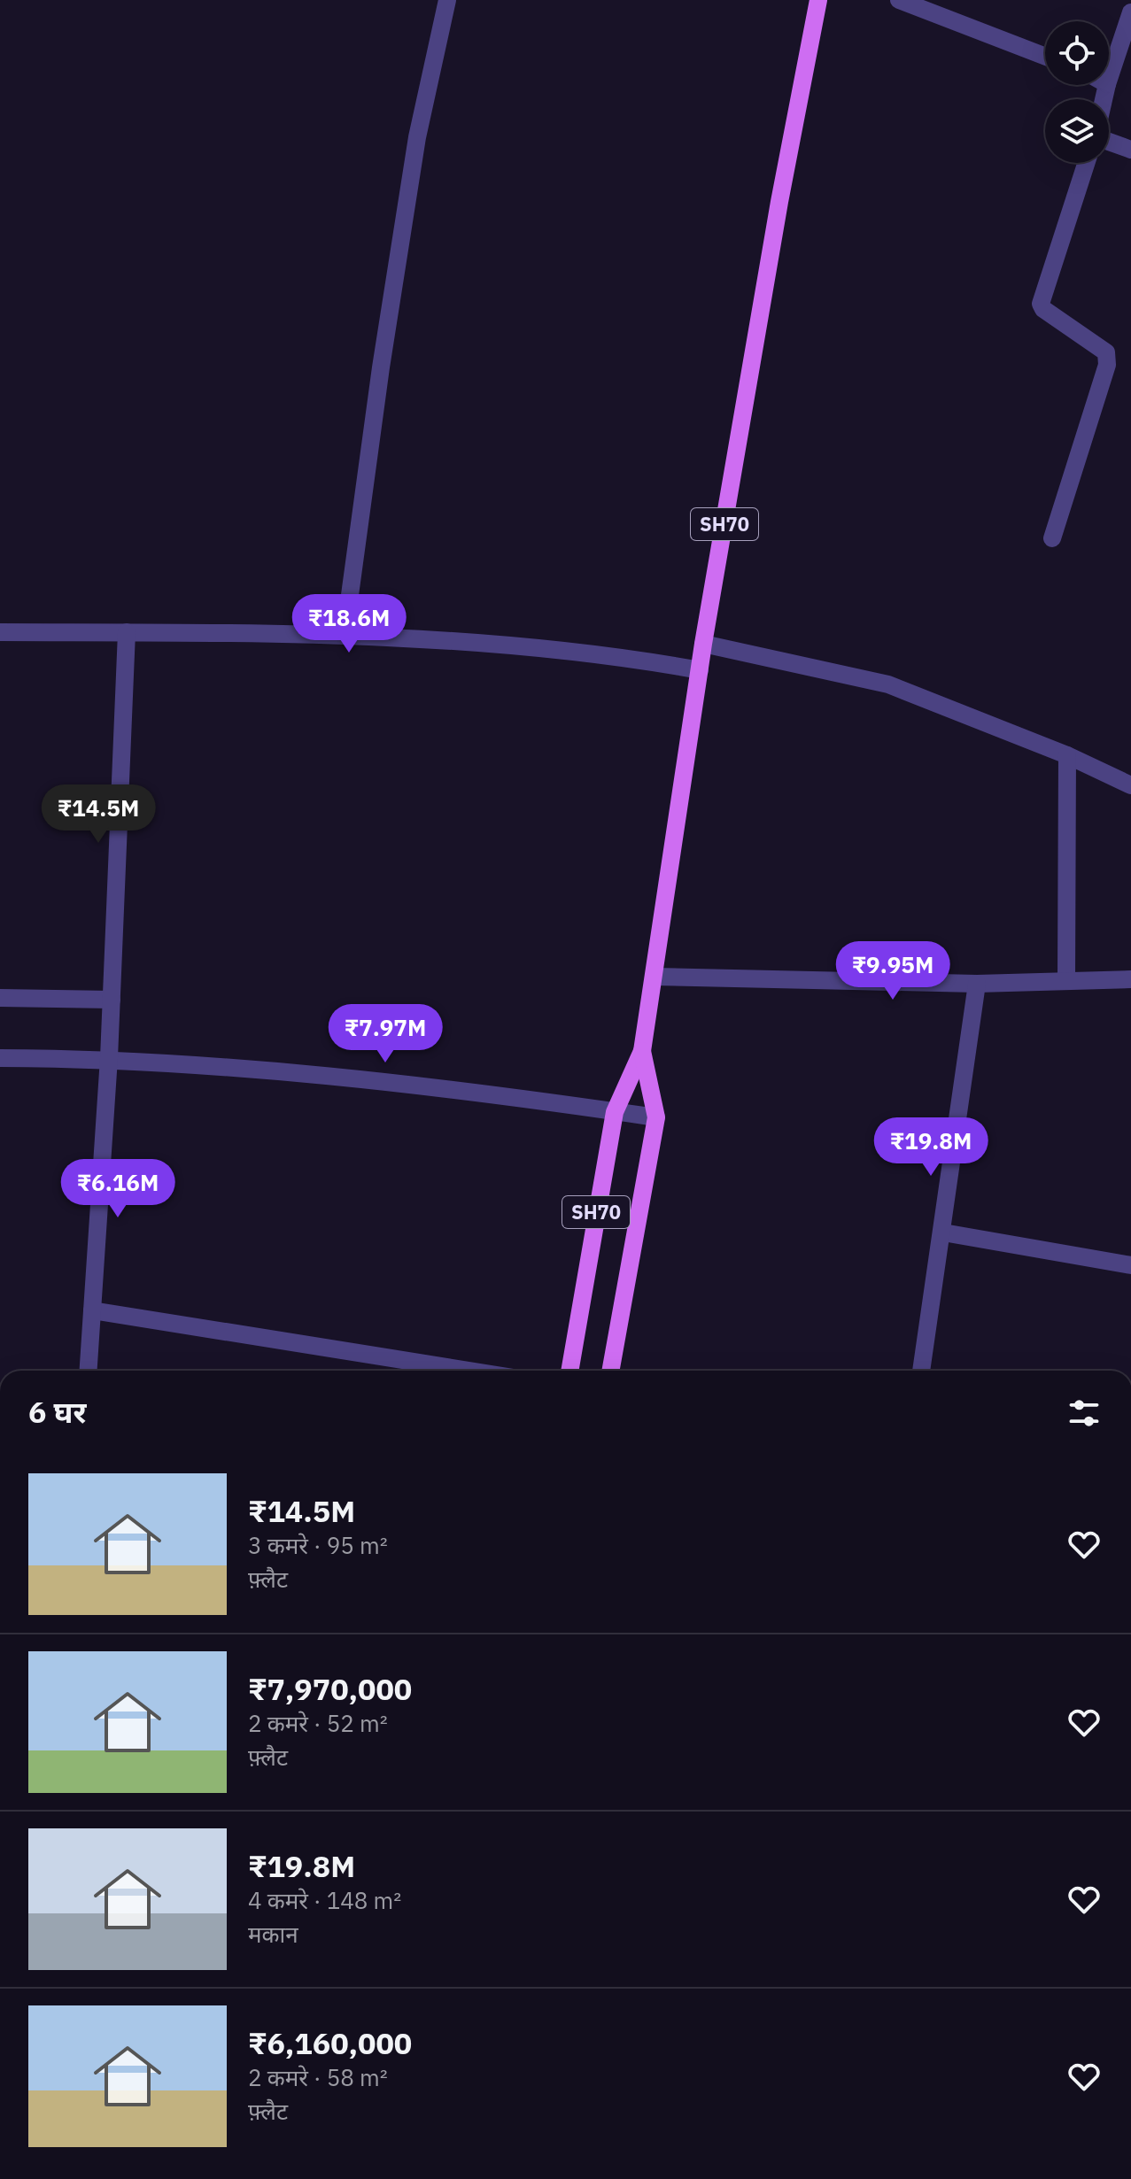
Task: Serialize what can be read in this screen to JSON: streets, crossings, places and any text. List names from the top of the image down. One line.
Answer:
{"streets":{"main road":["SH70"]},"page":{"price":["₹18.6M","₹14.5M","₹9.95M","₹7.97M","₹19.8M","₹6.16M"],"heading":"6 घर","list":[{"name":"₹14.5M","note":"3 कमरे · 95 m² · फ़्लैट"},{"name":"₹7,970,000","note":"2 कमरे · 52 m² · फ़्लैट"},{"name":"₹19.8M","note":"4 कमरे · 148 m² · मकान"},{"name":"₹6,160,000","note":"2 कमरे · 58 m² · फ़्लैट"}]}}
